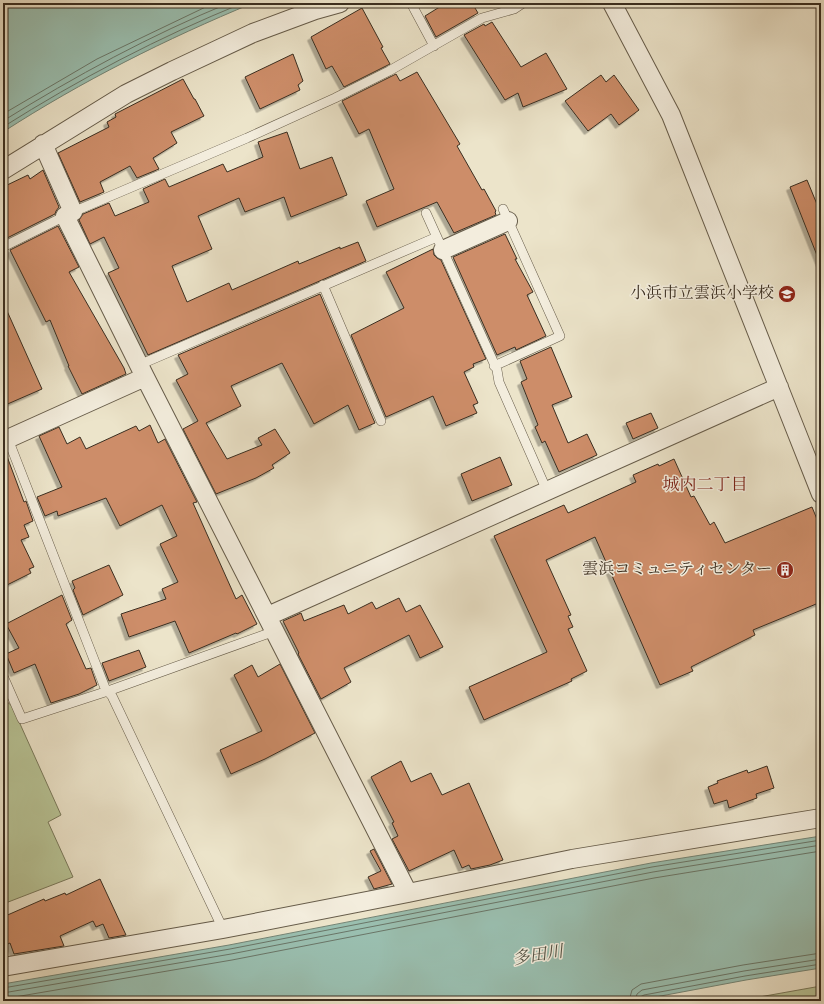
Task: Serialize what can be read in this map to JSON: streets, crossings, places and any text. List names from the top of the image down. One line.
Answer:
{"districts":["城内二丁目"],"water":["多田川"],"places":{"school or university":["小浜市立雲浜小学校"],"building":["雲浜コミュニティセンター"]}}
